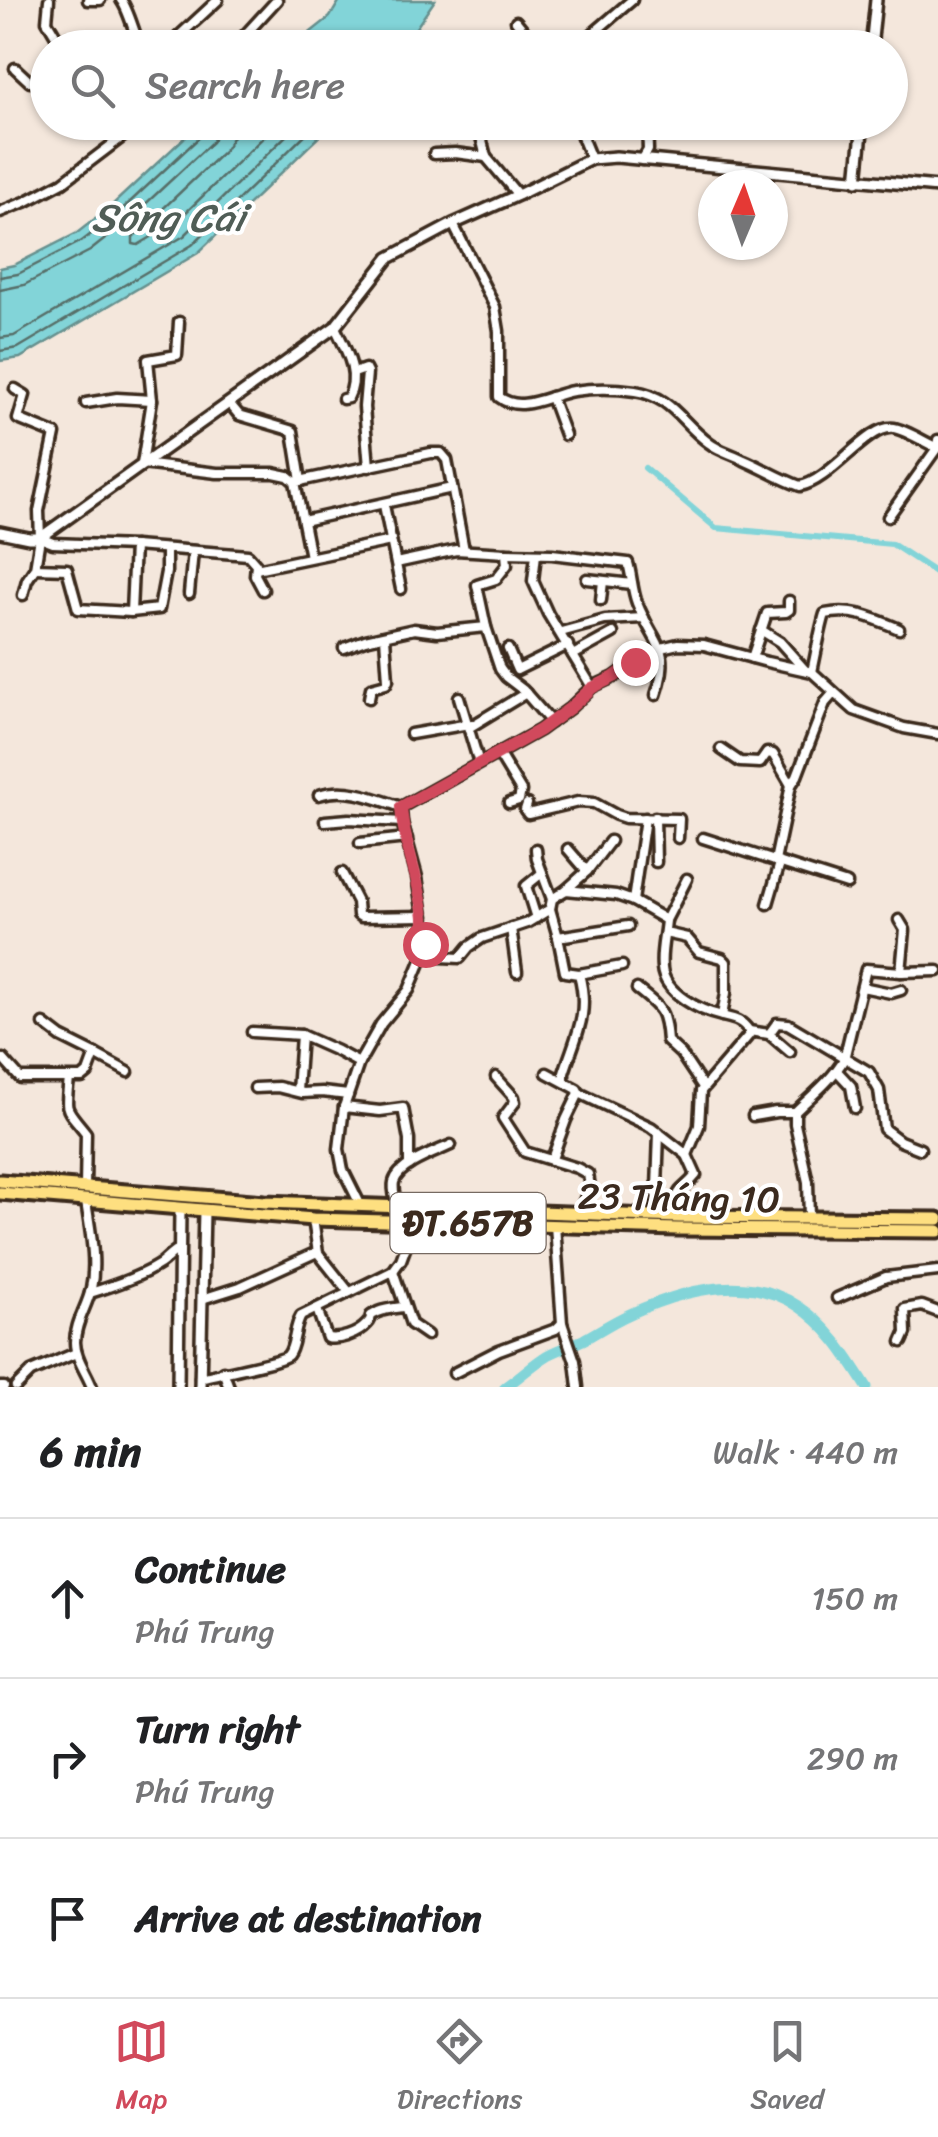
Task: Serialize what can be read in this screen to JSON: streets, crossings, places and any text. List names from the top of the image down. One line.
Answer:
{"streets":{"main road":["23 Tháng 10","ĐT.657B"]},"water":["Sông Cái"],"north":"top","page":{"search":"Search here","heading":["6 min","Walk · 440 m"],"list":[["Continue","Phú Trung","150 m"],["Turn right","Phú Trung","290 m"],"Arrive at destination"],"nav":["Map","Directions","Saved"]}}
